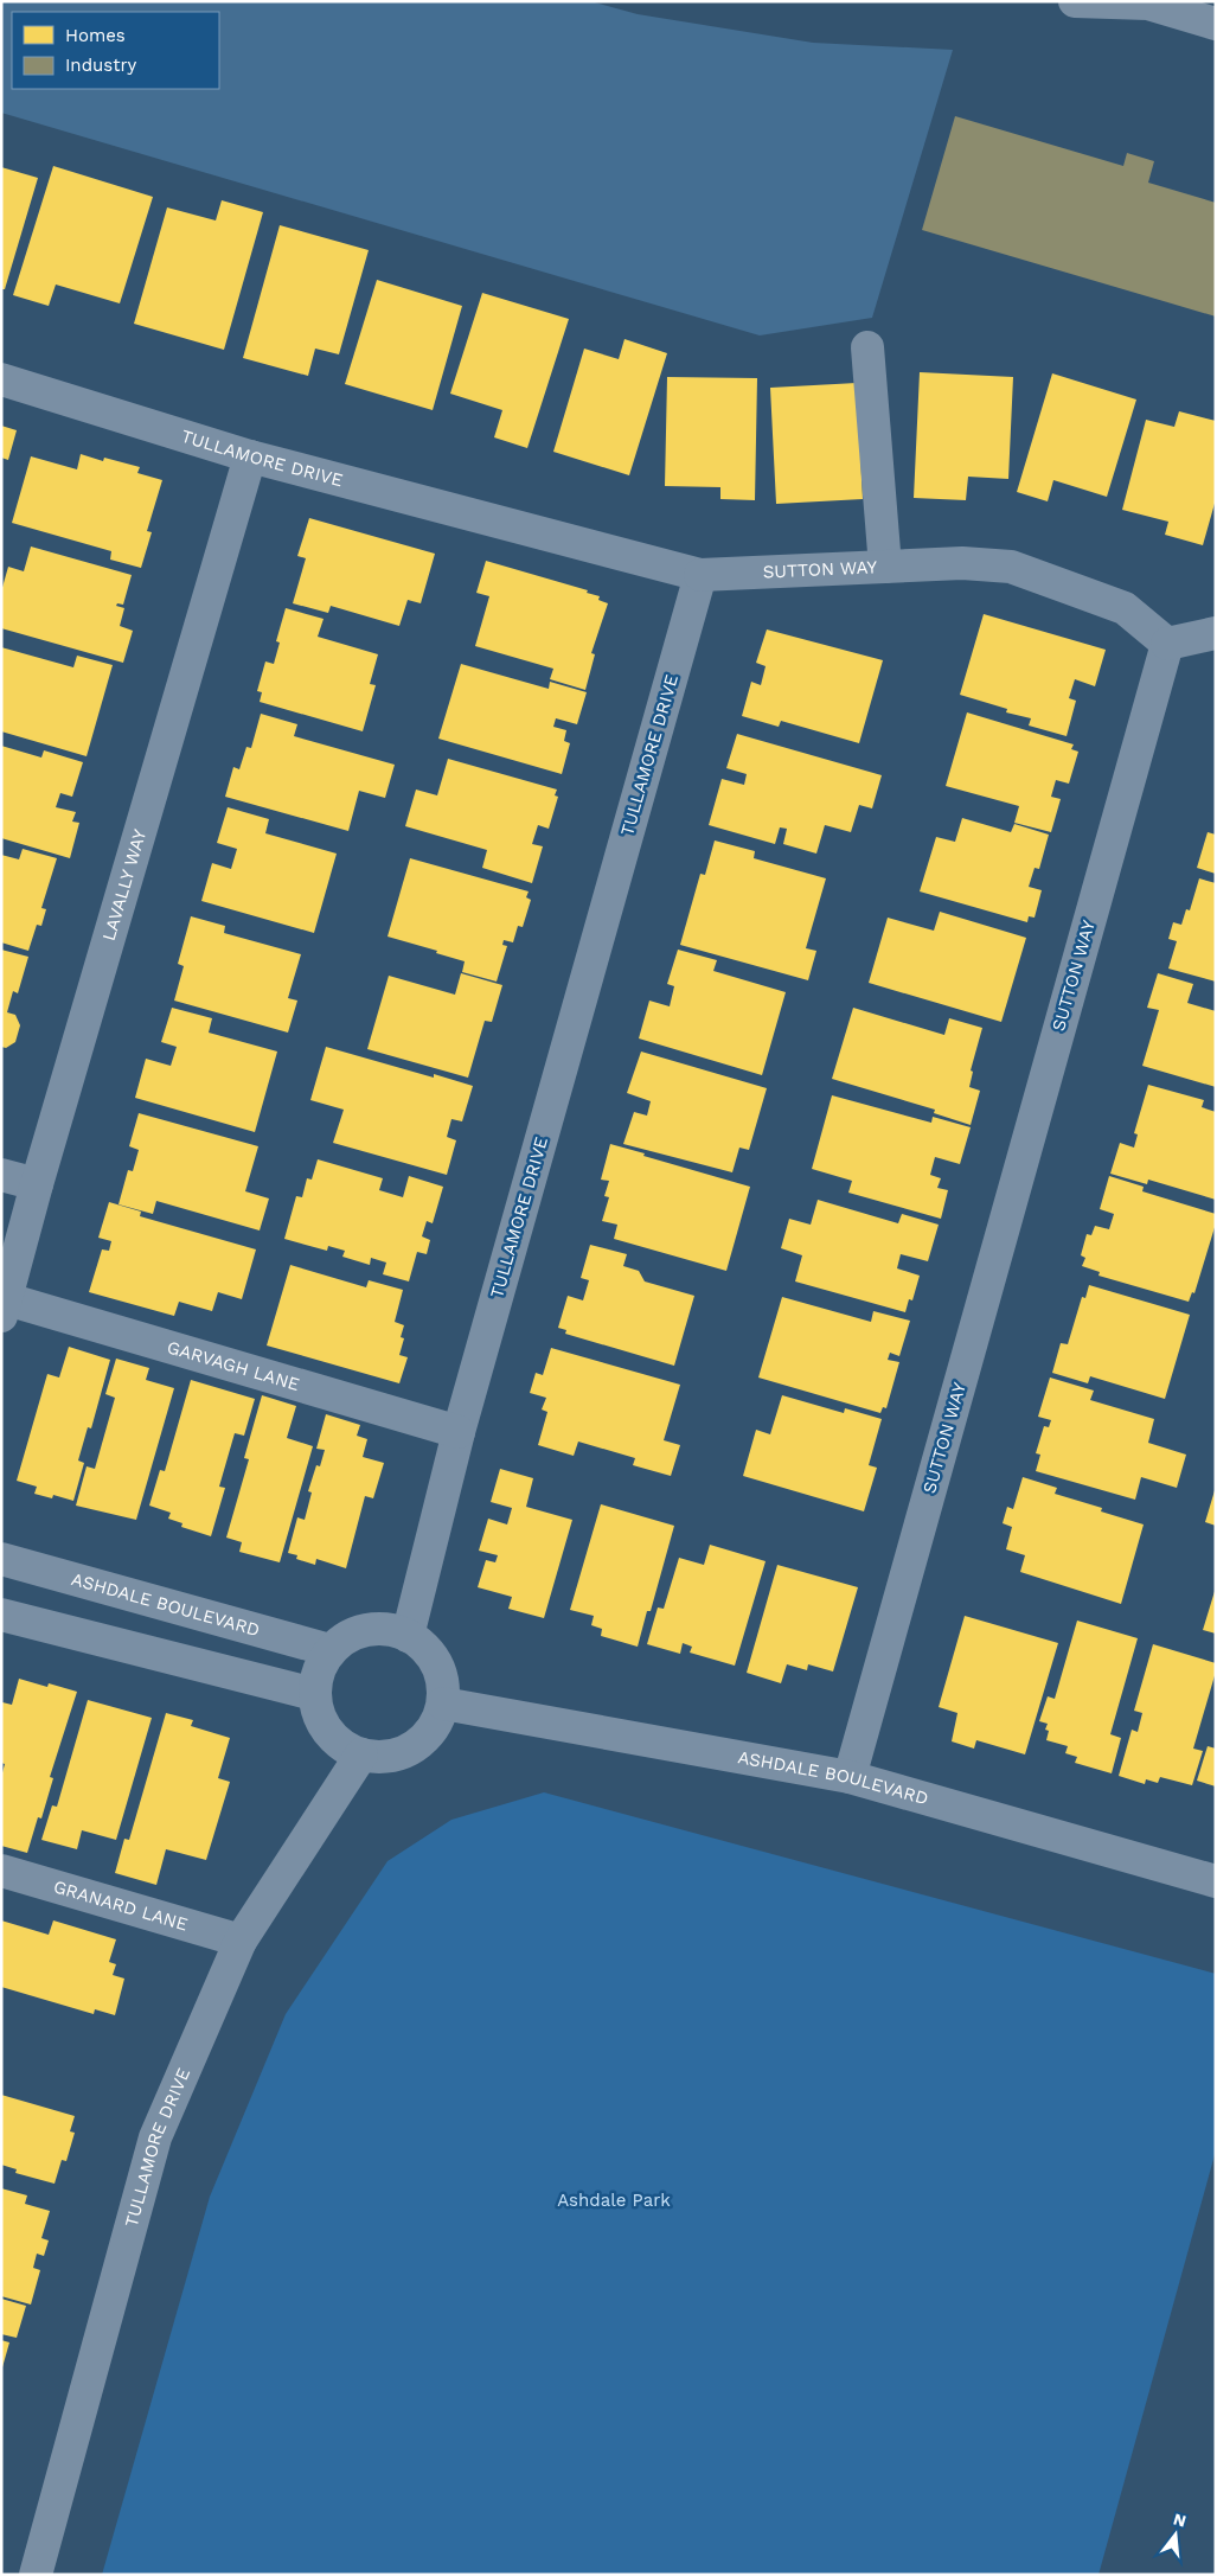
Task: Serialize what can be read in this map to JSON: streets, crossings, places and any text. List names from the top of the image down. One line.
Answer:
{"streets":{"street":["TULLAMORE DRIVE","SUTTON WAY","LAVALLY WAY","GARVAGH LANE","ASHDALE BOULEVARD","GRANARD LANE"]},"crossings":[["TULLAMORE DRIVE","SUTTON WAY"],["TULLAMORE DRIVE","LAVALLY WAY"],["TULLAMORE DRIVE","GARVAGH LANE"],["TULLAMORE DRIVE","ASHDALE BOULEVARD"],["TULLAMORE DRIVE","GRANARD LANE"],["SUTTON WAY","ASHDALE BOULEVARD"],["LAVALLY WAY","GARVAGH LANE"]],"parks":["Ashdale Park"],"legend":["Homes","Industry"],"north":"top"}
